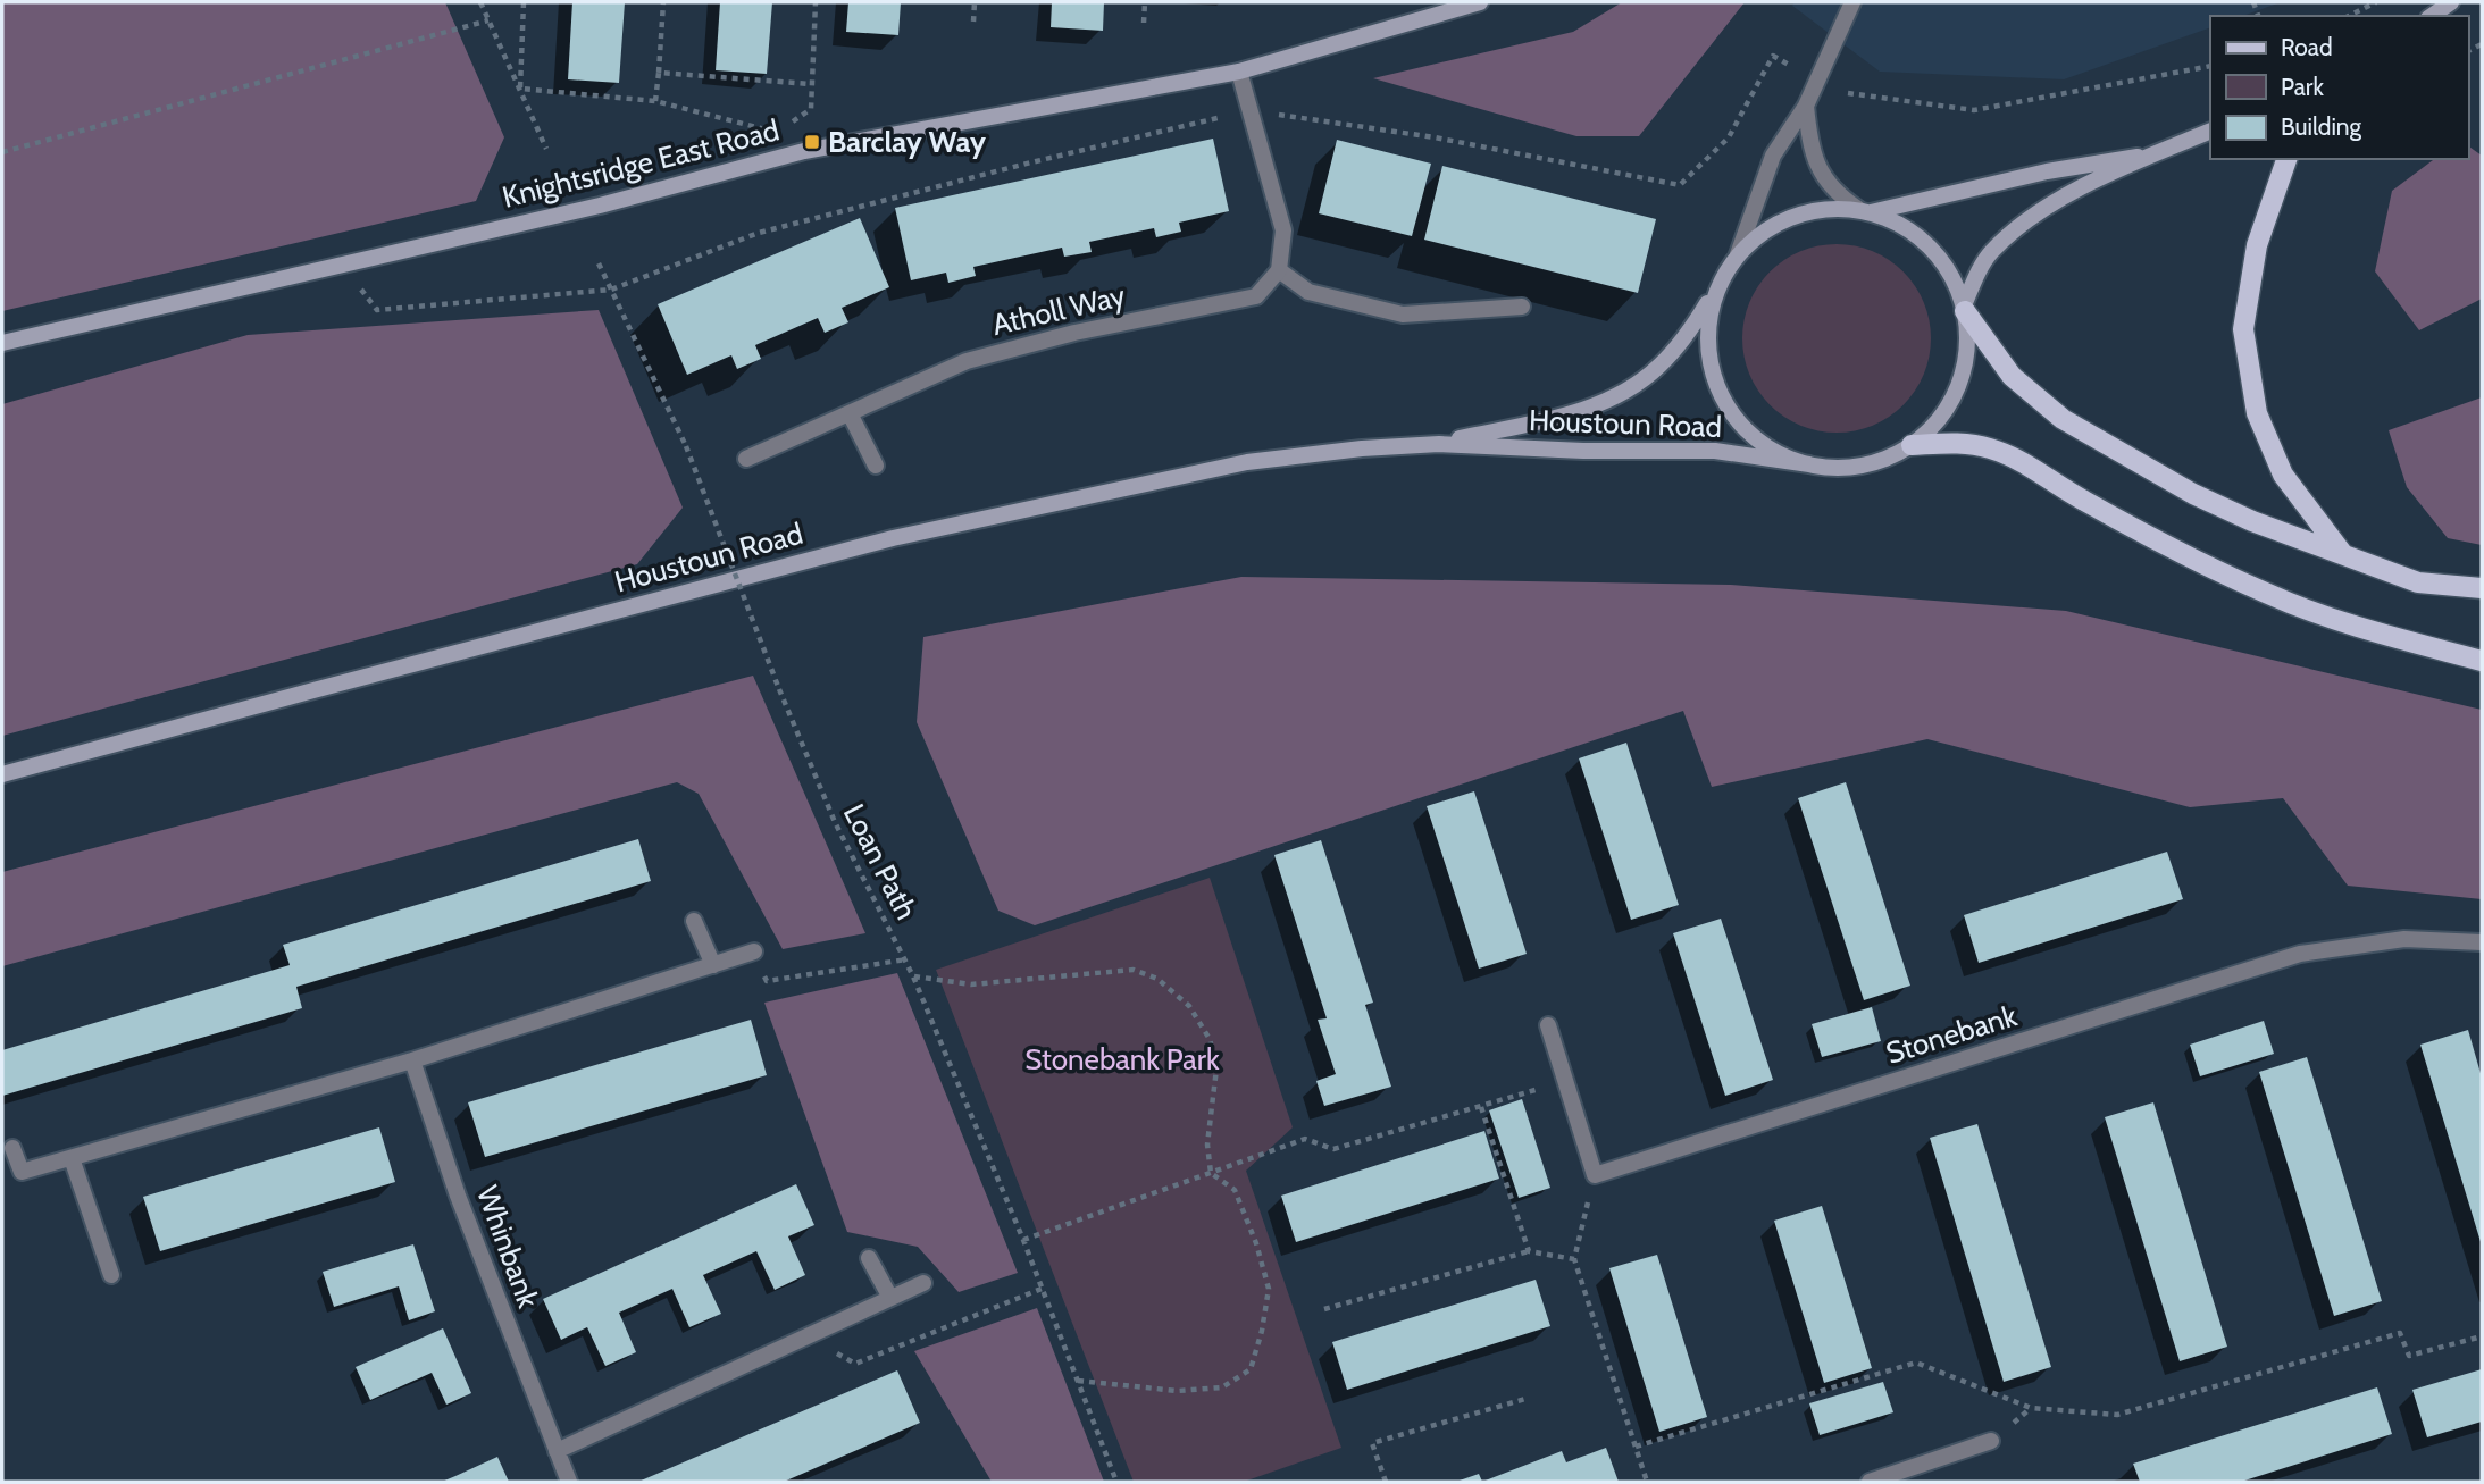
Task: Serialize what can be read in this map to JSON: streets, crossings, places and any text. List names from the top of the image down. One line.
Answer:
{"streets":{"street":["Knightsridge East Road","Atholl Way","Houstoun Road","Stonebank","Whinbank"],"path":["Loan Path"]},"parks":["Stonebank Park"],"places":{"transit":["Barclay Way"]},"legend":["Road","Park","Building"]}
